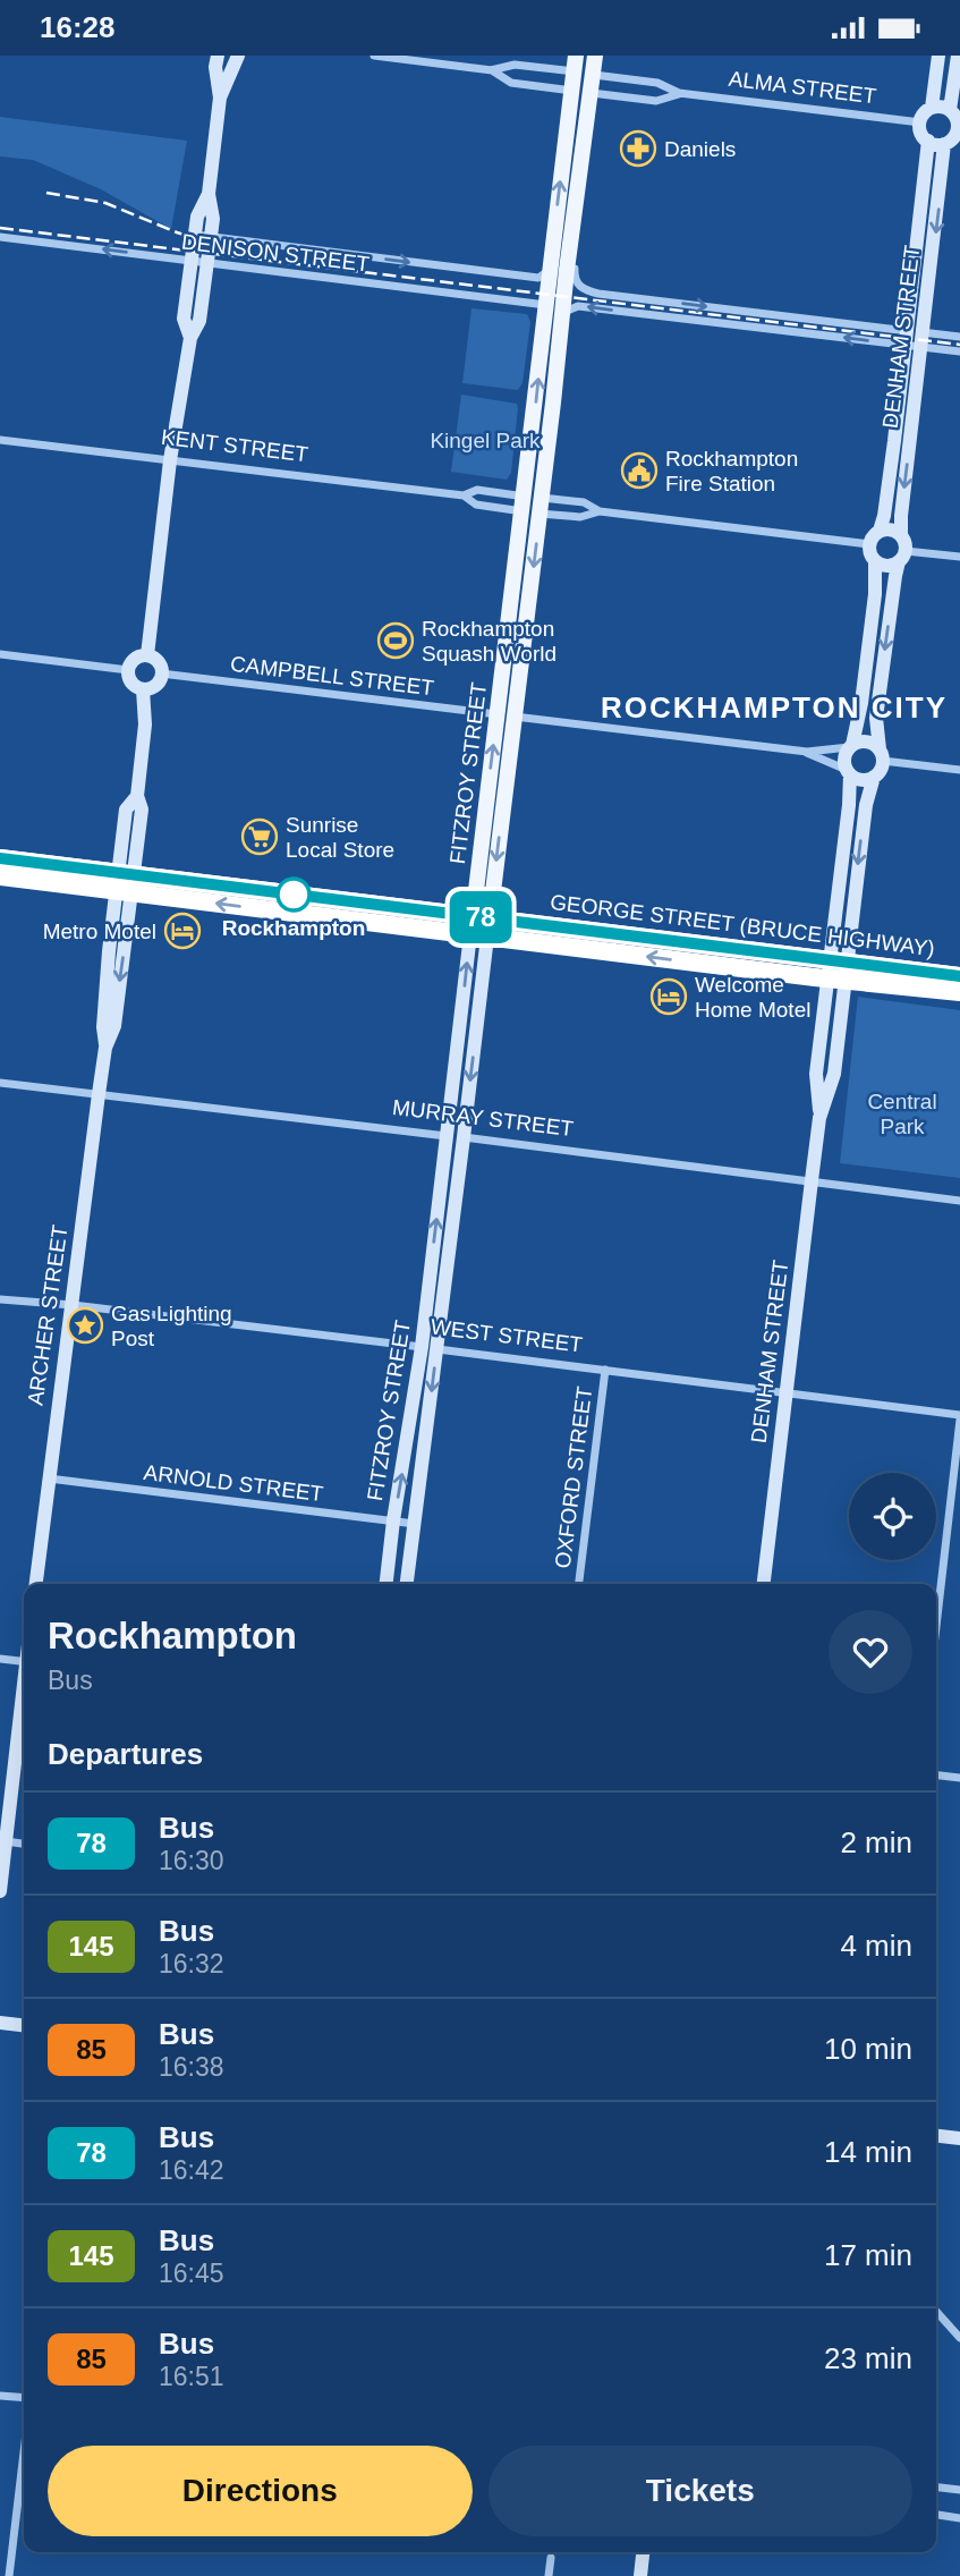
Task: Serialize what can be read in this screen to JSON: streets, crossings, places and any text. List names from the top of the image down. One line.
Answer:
{"streets":{"highway":["GEORGE STREET (BRUCE HIGHWAY)"],"main road":["ALMA STREET","KENT STREET","FITZROY STREET"],"street":["DENISON STREET","DENHAM STREET","CAMPBELL STREET","MURRAY STREET","ARCHER STREET","WEST STREET","OXFORD STREET","ARNOLD STREET"]},"crossings":[["ALMA STREET","DENHAM STREET"],["ALMA STREET","FITZROY STREET"],["DENISON STREET","FITZROY STREET"],["DENHAM STREET","KENT STREET"],["DENHAM STREET","CAMPBELL STREET"],["DENHAM STREET","GEORGE STREET (BRUCE HIGHWAY)"],["DENHAM STREET","MURRAY STREET"],["DENHAM STREET","WEST STREET"],["KENT STREET","FITZROY STREET"],["CAMPBELL STREET","FITZROY STREET"],["CAMPBELL STREET","ARCHER STREET"],["FITZROY STREET","GEORGE STREET (BRUCE HIGHWAY)"],["FITZROY STREET","MURRAY STREET"],["FITZROY STREET","WEST STREET"],["FITZROY STREET","ARNOLD STREET"],["GEORGE STREET (BRUCE HIGHWAY)","ARCHER STREET"],["MURRAY STREET","ARCHER STREET"],["ARCHER STREET","WEST STREET"],["ARCHER STREET","ARNOLD STREET"],["WEST STREET","OXFORD STREET"]],"districts":["ROCKHAMPTON CITY"],"parks":["Kingel Park","Central Park"],"places":{"pharmacy":["Daniels"],"public building":["Rockhampton Fire Station"],"sports":["Rockhampton Squash World"],"supermarket":["Sunrise Local Store"],"other":["Rockhampton"],"hotel":["Metro Motel","Welcome Home Motel"],"place":["Gas Lighting Post"]},"lines":["bus line 78"],"page":{"status":"16:28","on_map":"78","heading":[["Rockhampton","Bus"],"Departures"],"list":[{"mark":"78","name":"Bus","note":"16:30","value":"2 min"},{"mark":"145","name":"Bus","note":"16:32","value":"4 min"},{"mark":"85","name":"Bus","note":"16:38","value":"10 min"},{"mark":"78","name":"Bus","note":"16:42","value":"14 min"},{"mark":"145","name":"Bus","note":"16:45","value":"17 min"},{"mark":"85","name":"Bus","note":"16:51","value":"23 min"}],"buttons":["Directions","Tickets"]}}
